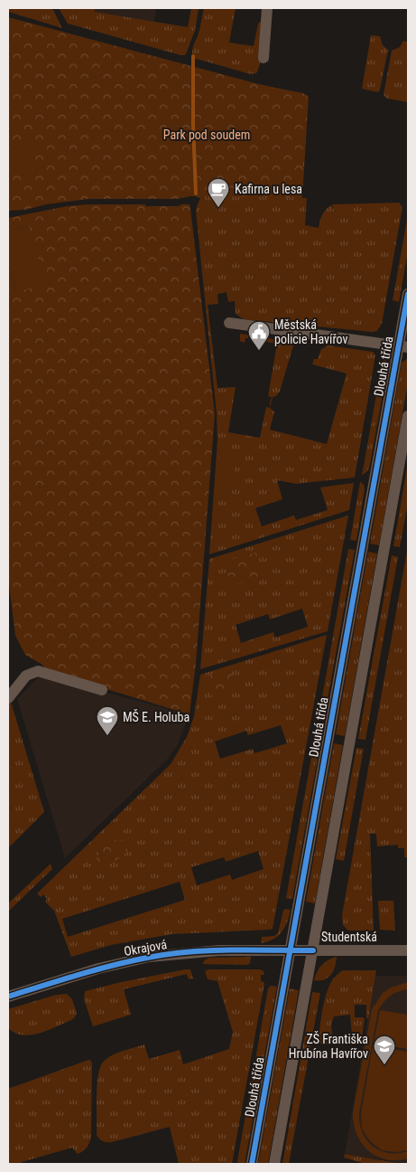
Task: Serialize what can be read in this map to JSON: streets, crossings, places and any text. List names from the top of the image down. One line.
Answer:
{"streets":{"street":["Dlouhá třída","Studentská","Okrajová"]},"crossings":[["Dlouhá třída","Studentská"],["Dlouhá třída","Okrajová"],["Studentská","Okrajová"]],"parks":["Park pod soudem"],"places":{"cafe":["Kafirna u lesa"],"public building":["Městská policie Havířov"],"school or university":["MŠ E. Holuba","ZŠ Františka Hrubína Havířov"]}}
